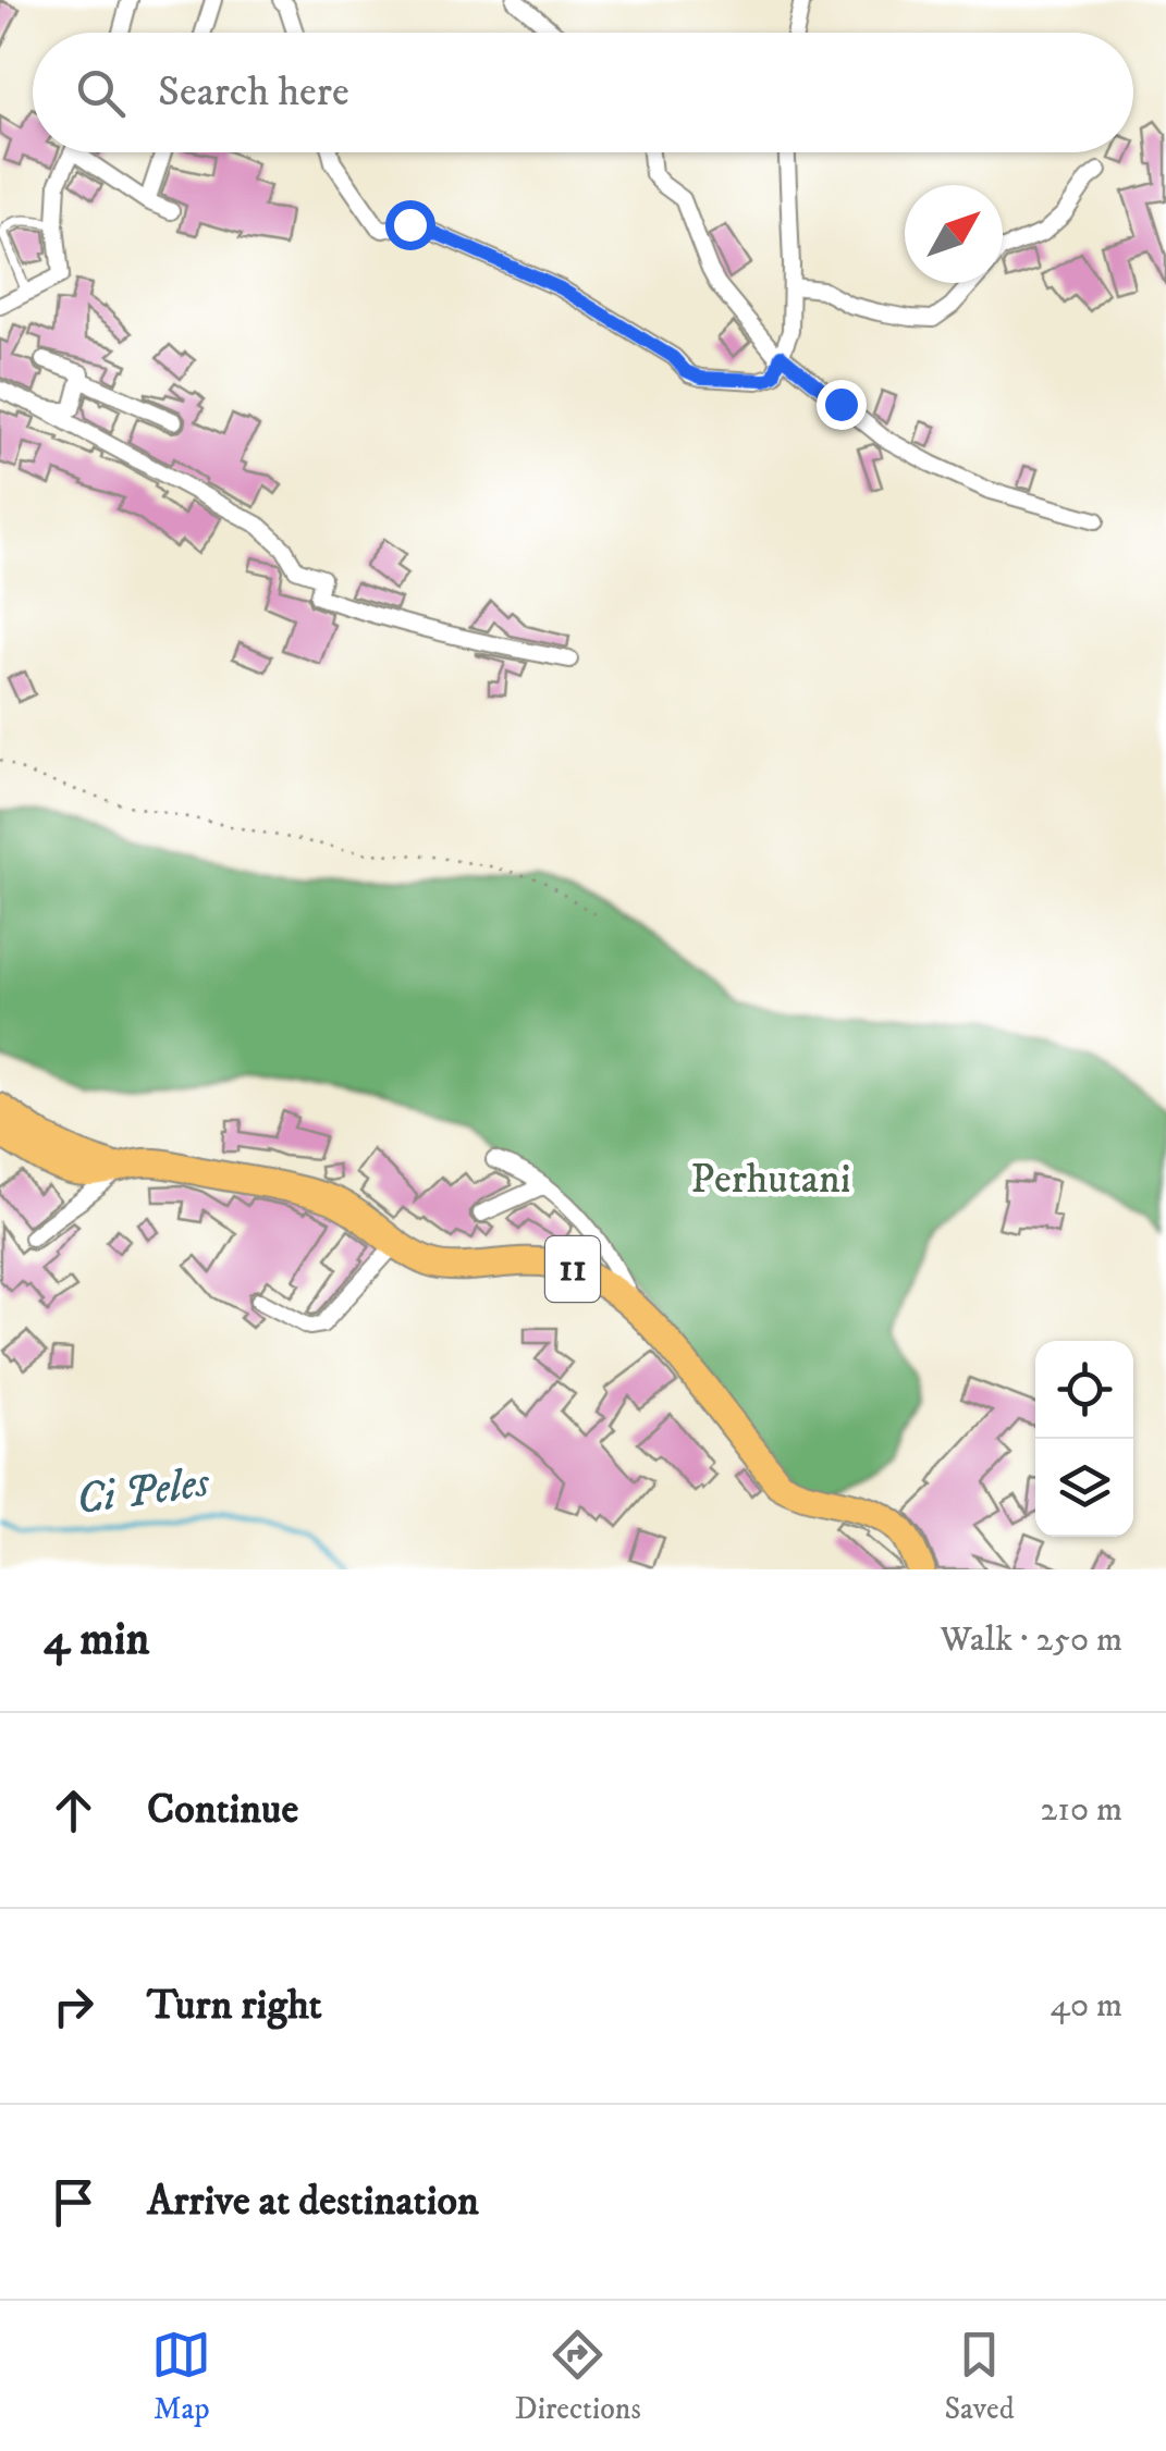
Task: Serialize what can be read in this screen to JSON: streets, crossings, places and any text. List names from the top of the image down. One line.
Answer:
{"streets":{"highway":["11"]},"water":["Ci Peles"],"parks":["Perhutani"],"north":"top right","page":{"search":"Search here","heading":["4 min","Walk · 250 m"],"list":[["Continue","210 m"],["Turn right","40 m"],"Arrive at destination"],"nav":["Map","Directions","Saved"]}}
